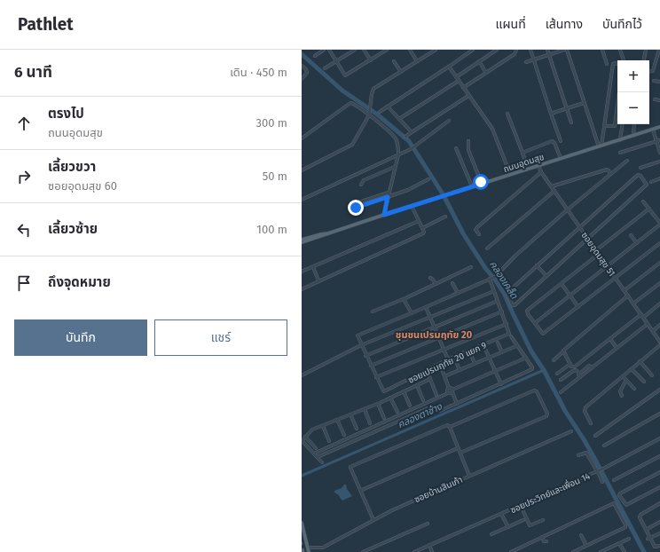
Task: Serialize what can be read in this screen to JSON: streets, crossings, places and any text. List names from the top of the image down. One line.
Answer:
{"streets":{"main road":["ถนนอุดมสุข"],"street":["ซอยอุดมสุข 51","ซอยเปรมฤทัย 20 แยก 9","ซอยบ้านสินเก้า","ซอยประวิทย์และเพื่อน 14"]},"crossings":[["ถนนอุดมสุข","ซอยอุดมสุข 51"]],"districts":["ชุมชนเปรมฤทัย 20"],"water":["คลองเคล็ด","คลองตาช้าง"],"page":{"header":"Pathlet","nav":["แผนที่","เส้นทาง","บันทึกไว้"],"heading":["6 นาที","เดิน · 450 m"],"map_buttons":["+","−"],"list":[["ตรงไป","ถนนอุดมสุข","300 m"],["เลี้ยวขวา","ซอยอุดมสุข 60","50 m"],["เลี้ยวซ้าย","100 m"],"ถึงจุดหมาย"],"buttons":["บันทึก","แชร์"]}}
